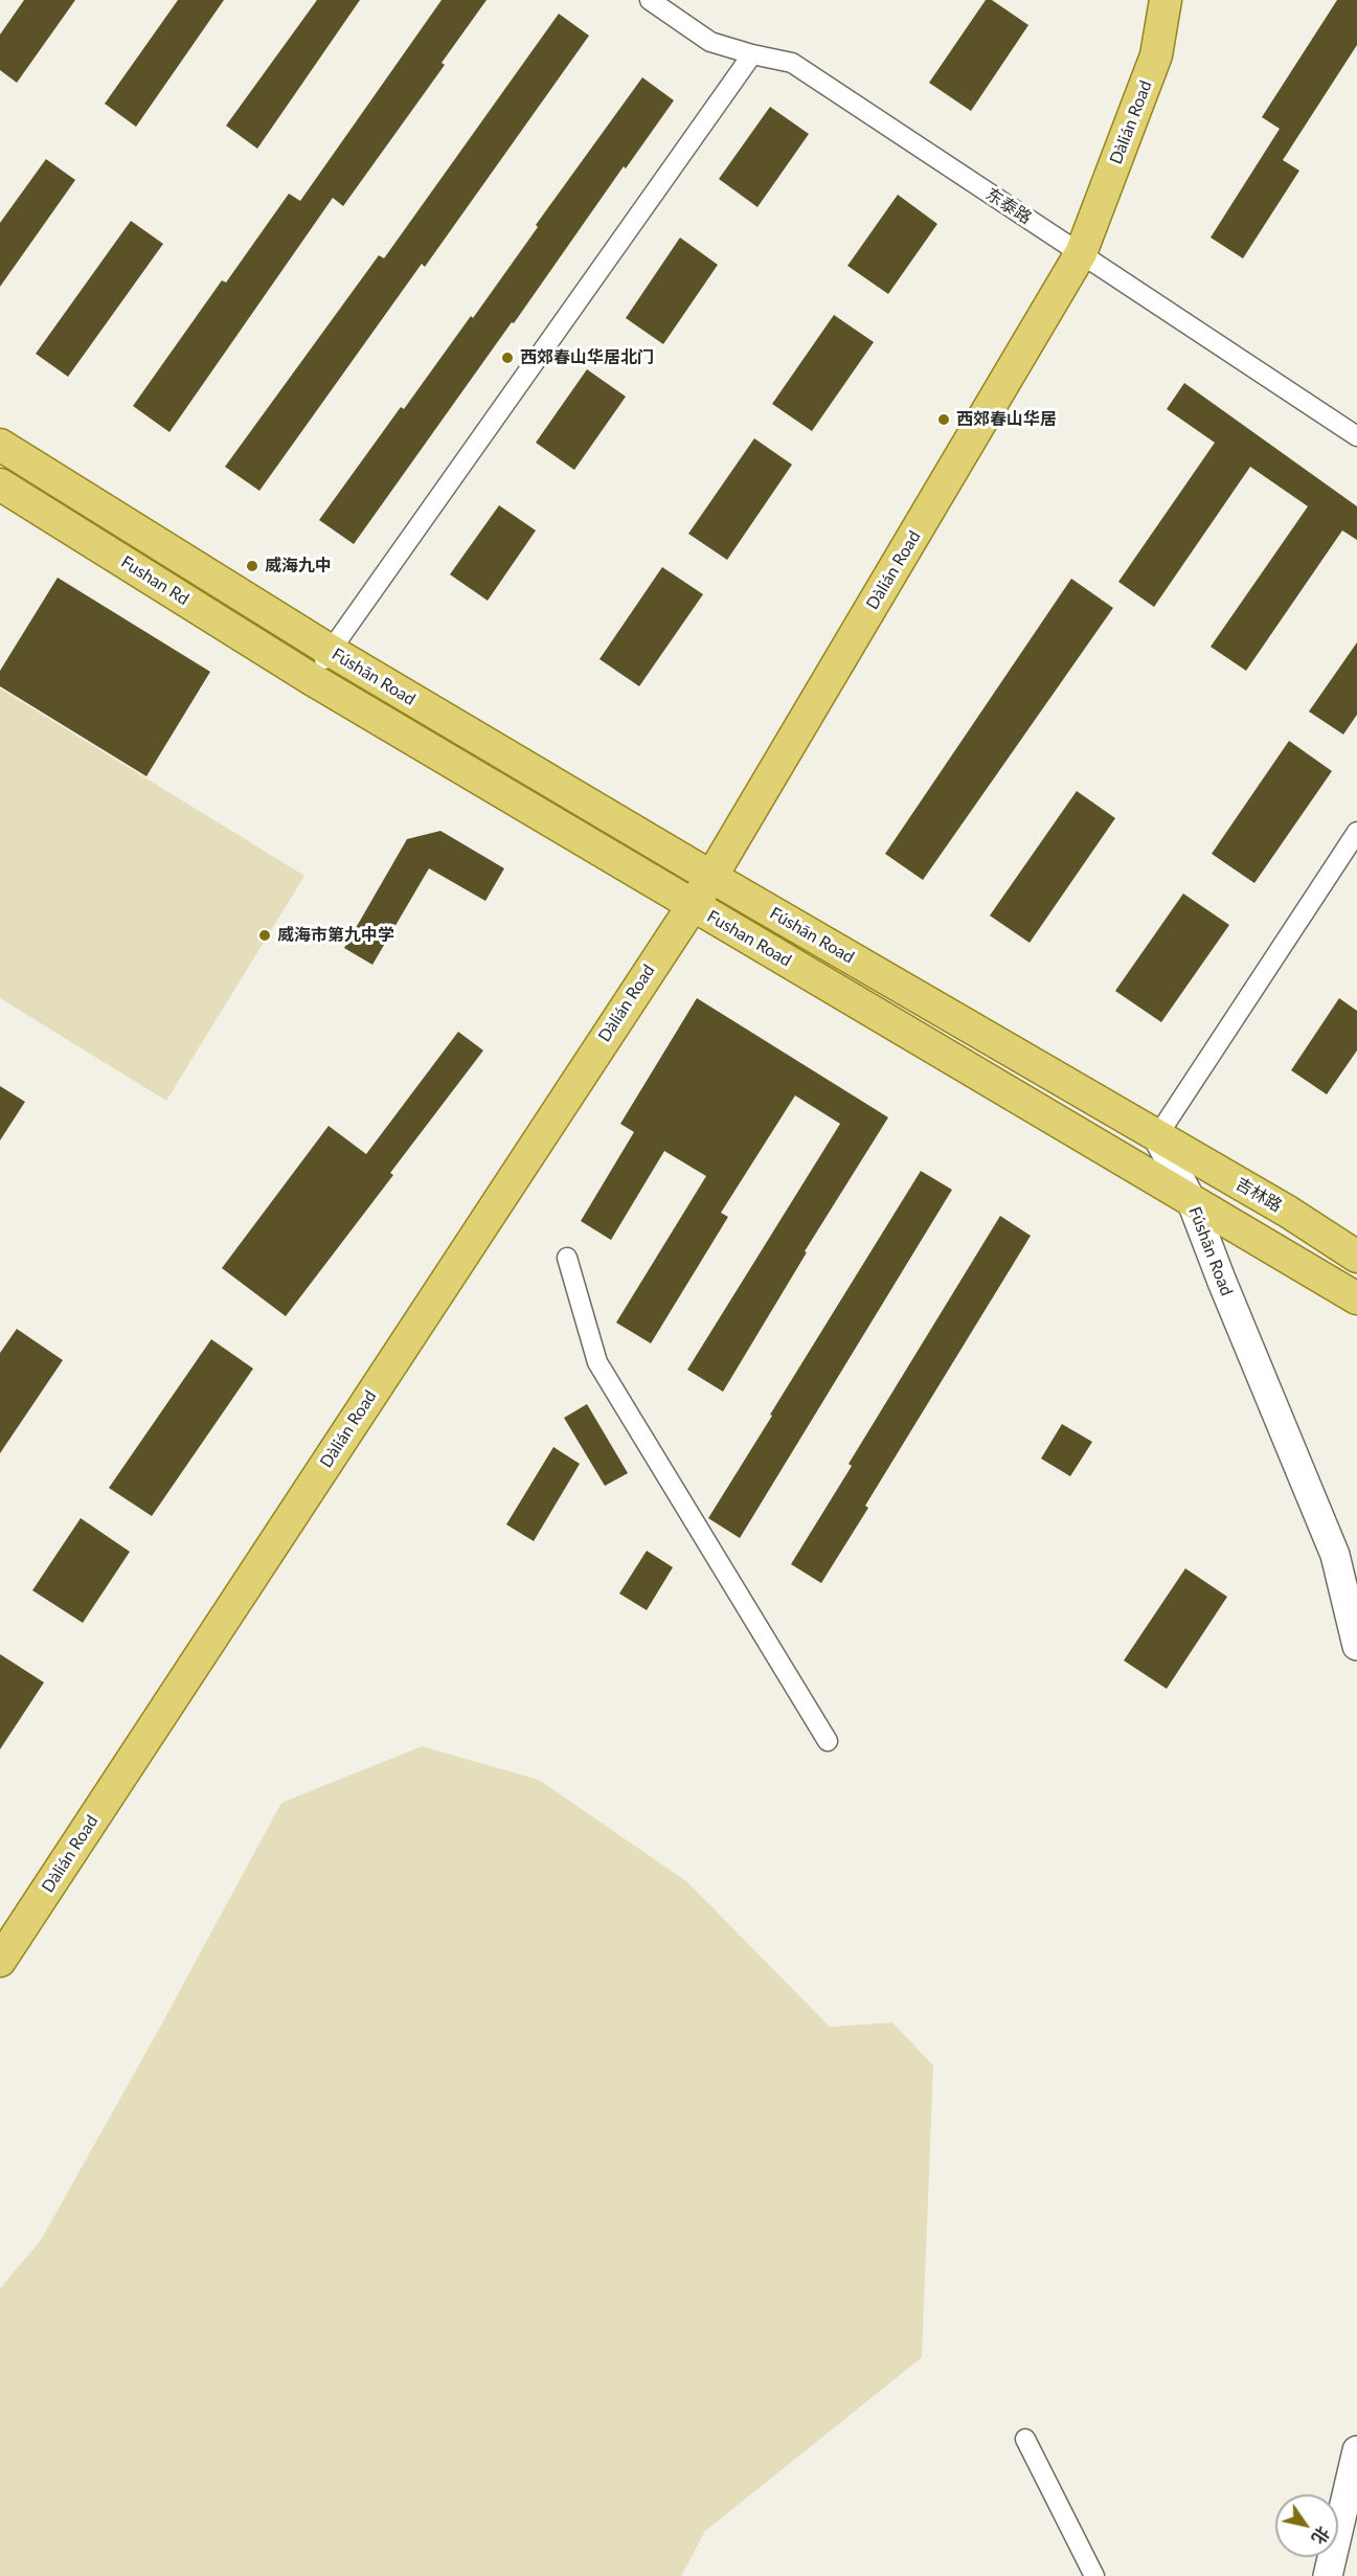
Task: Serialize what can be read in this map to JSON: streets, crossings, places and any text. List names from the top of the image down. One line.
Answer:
{"streets":{"main road":["Dàlián Road","Fushan Rd","Fúshān Road","Fushan Road","吉林路"],"street":["东泰路"]},"crossings":[["Dàlián Road","东泰路"],["Dàlián Road","Fúshān Road"],["Dàlián Road","Fushan Road"],["Fushan Rd","Fushan Road"],["Fúshān Road","Fushan Road"],["Fúshān Road","吉林路"]],"places":["西郊春山华居北门","西郊春山华居","威海九中","威海市第九中学"],"north":"bottom right"}
